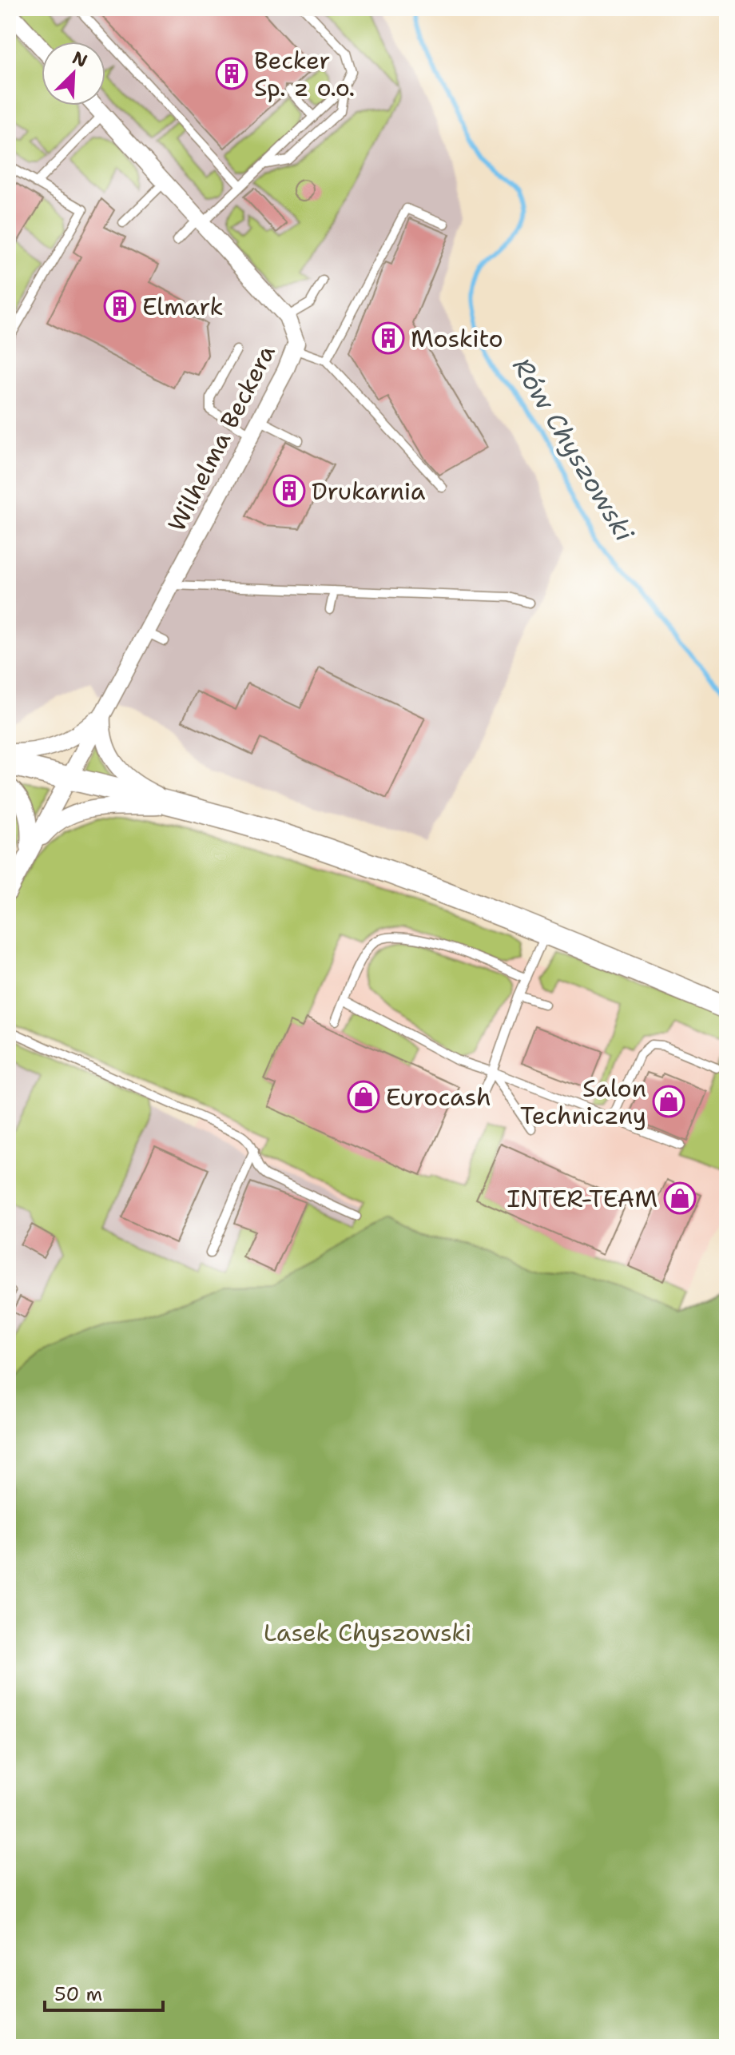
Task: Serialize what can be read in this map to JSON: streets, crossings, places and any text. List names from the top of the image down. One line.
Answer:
{"streets":{"street":["Wilhelma Beckera"]},"water":["Rów Chyszowski"],"parks":["Lasek Chyszowski"],"places":{"building":["Becker Sp. z o.o.","Elmark","Moskito","Drukarnia"],"shop":["Eurocash","Salon Techniczny","INTER-TEAM"]},"scale_bar":"50 m","north":"top right"}
